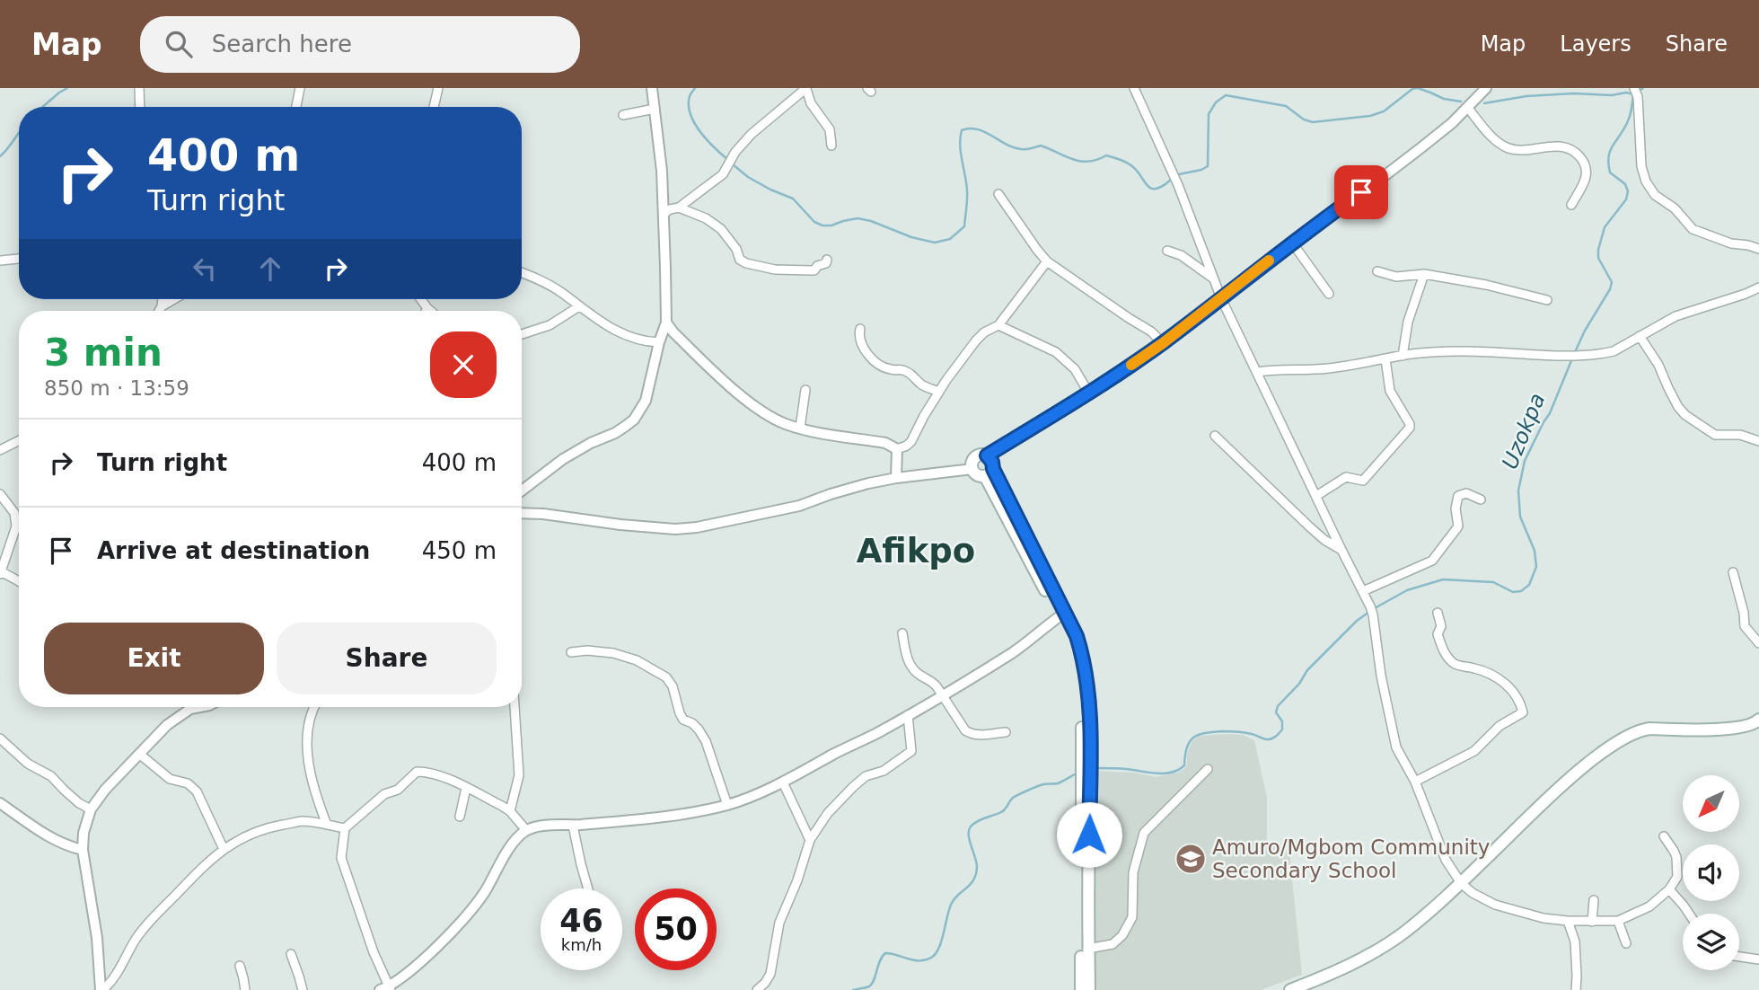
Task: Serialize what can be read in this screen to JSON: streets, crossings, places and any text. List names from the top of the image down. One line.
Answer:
{"districts":["Afikpo"],"water":["Uzokpa"],"places":{"school or university":["Amuro/Mgbom Community Secondary School"]},"north":"bottom left","page":{"header":"Map","search":"Search here","nav":["Map","Layers","Share"],"turn":["400 m","Turn right"],"heading":["3 min","850 m · 13:59"],"list":[{"name":"Turn right","value":"400 m"},{"name":"Arrive at destination","value":"450 m"}],"buttons":["Exit","Share"],"speed":"46 km/h","limit":"50"}}
